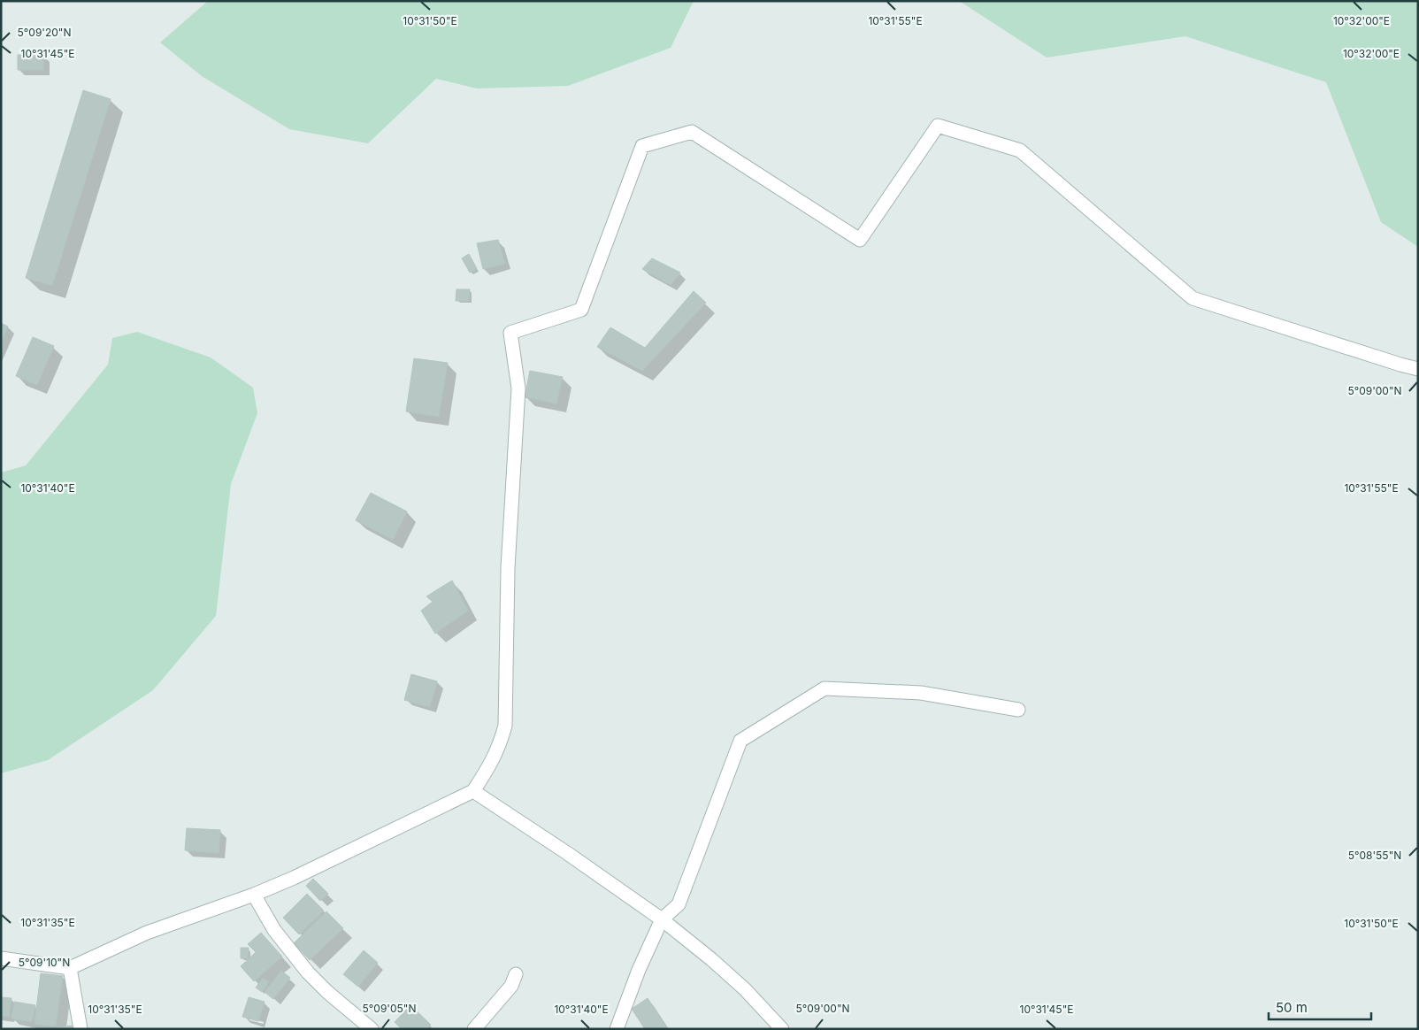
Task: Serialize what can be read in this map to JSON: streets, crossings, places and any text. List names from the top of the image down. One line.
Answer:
{"scale_bar":"50 m","coordinates":["10°31'50\"E","10°31'55\"E","10°32'00\"E","5°09'20\"N","10°31'45\"E","5°09'00\"N","10°31'40\"E","5°08'55\"N","10°31'35\"E","5°09'10\"N","5°09'05\"N"]}
